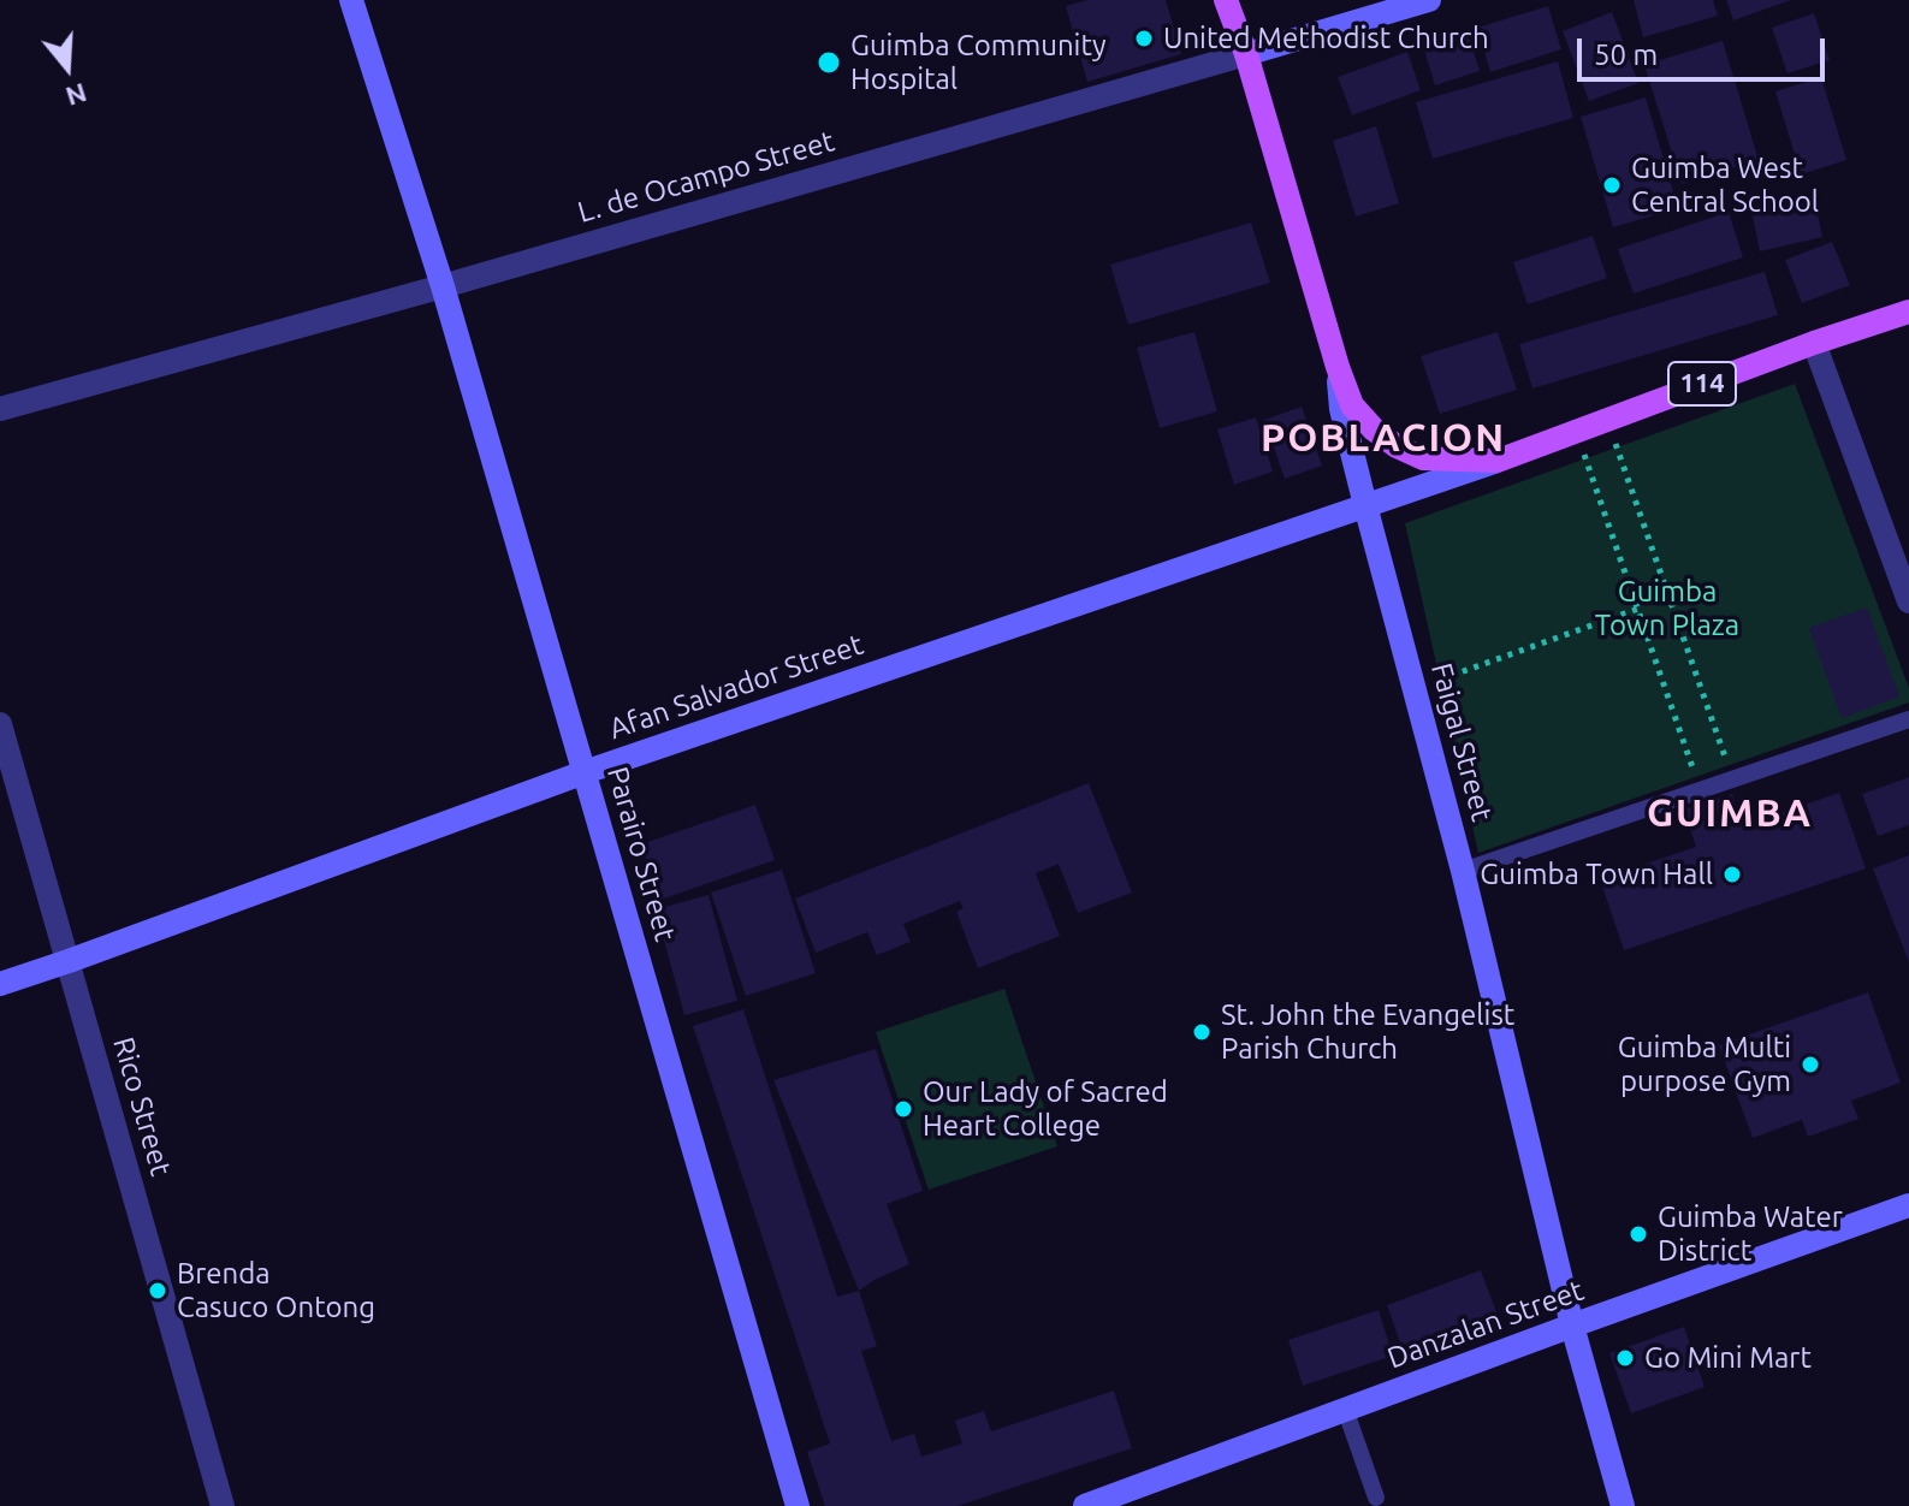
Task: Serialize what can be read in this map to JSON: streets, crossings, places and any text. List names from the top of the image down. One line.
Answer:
{"streets":{"main road":["114","Afan Salvador Street","Faigal Street"],"street":["L. de Ocampo Street","Parairo Street","Rico Street","Danzalan Street"]},"crossings":[["L. de Ocampo Street","Faigal Street"],["L. de Ocampo Street","Parairo Street"],["Afan Salvador Street","Faigal Street"],["Afan Salvador Street","Parairo Street"],["Afan Salvador Street","Rico Street"],["Faigal Street","Danzalan Street"]],"districts":["POBLACION","GUIMBA"],"parks":["Guimba Town Plaza"],"places":["United Methodist Church","Guimba Community Hospital","Guimba West Central School","Guimba Town Hall","St. John the Evangelist Parish Church","Guimba Multi purpose Gym","Our Lady of Sacred Heart College","Guimba Water District","Brenda Casuco Ontong","Go Mini Mart"],"scale_bar":"50 m","north":"bottom"}
